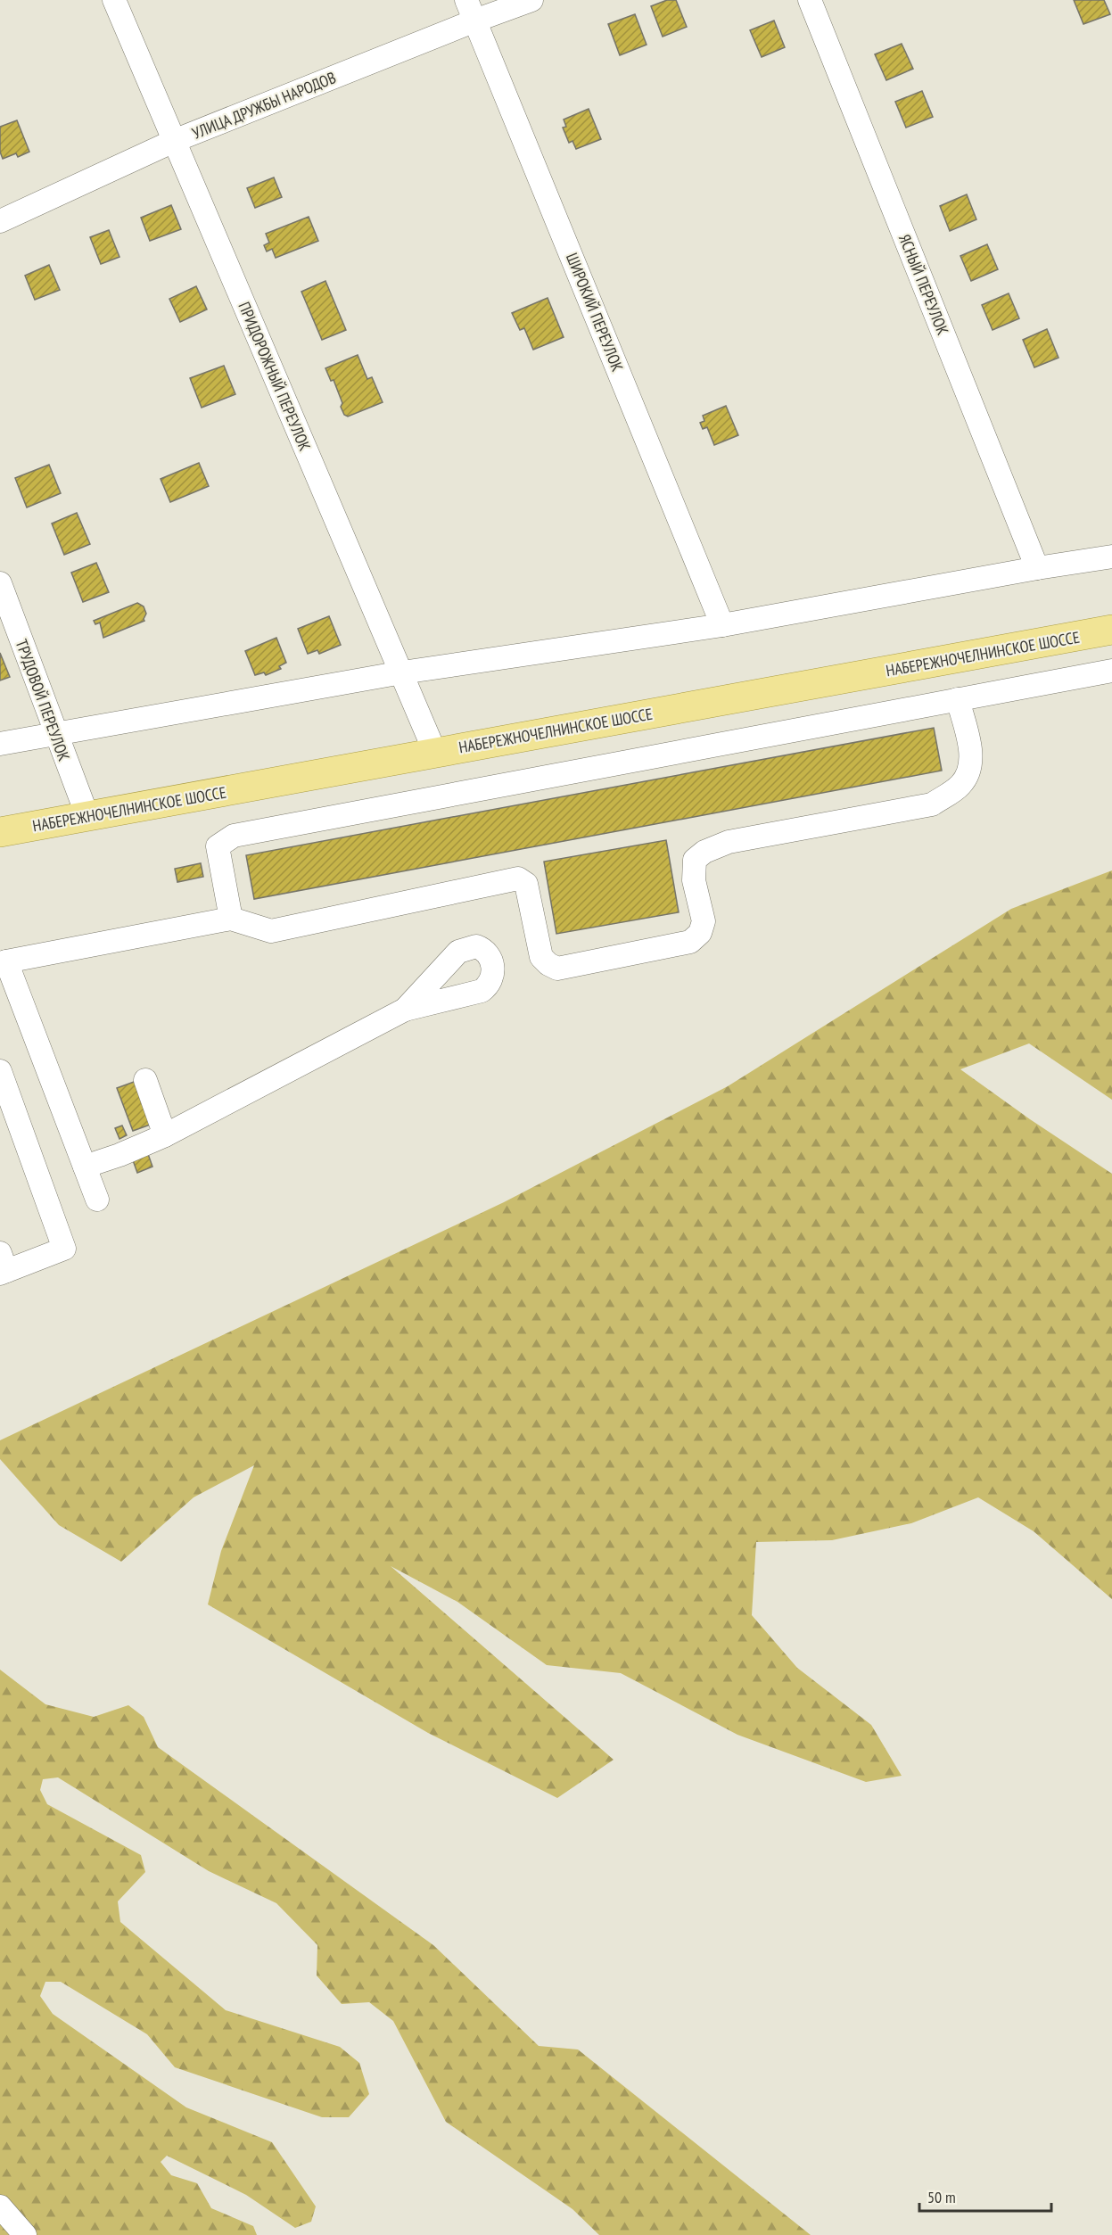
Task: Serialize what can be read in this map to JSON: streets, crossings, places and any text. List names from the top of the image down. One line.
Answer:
{"streets":{"main road":["НАБЕРЕЖНОЧЕЛНИНСКОЕ ШОССЕ"],"street":["УЛИЦА ДРУЖБЫ НАРОДОВ","ЯСНЫЙ ПЕРЕУЛОК","ШИРОКИЙ ПЕРЕУЛОК","ПРИДОРОЖНЫЙ ПЕРЕУЛОК","ТРУДОВОЙ ПЕРЕУЛОК"]},"crossings":[["УЛИЦА ДРУЖБЫ НАРОДОВ","ШИРОКИЙ ПЕРЕУЛОК"],["УЛИЦА ДРУЖБЫ НАРОДОВ","ПРИДОРОЖНЫЙ ПЕРЕУЛОК"],["ПРИДОРОЖНЫЙ ПЕРЕУЛОК","НАБЕРЕЖНОЧЕЛНИНСКОЕ ШОССЕ"],["НАБЕРЕЖНОЧЕЛНИНСКОЕ ШОССЕ","ТРУДОВОЙ ПЕРЕУЛОК"]],"scale_bar":"50 m"}
